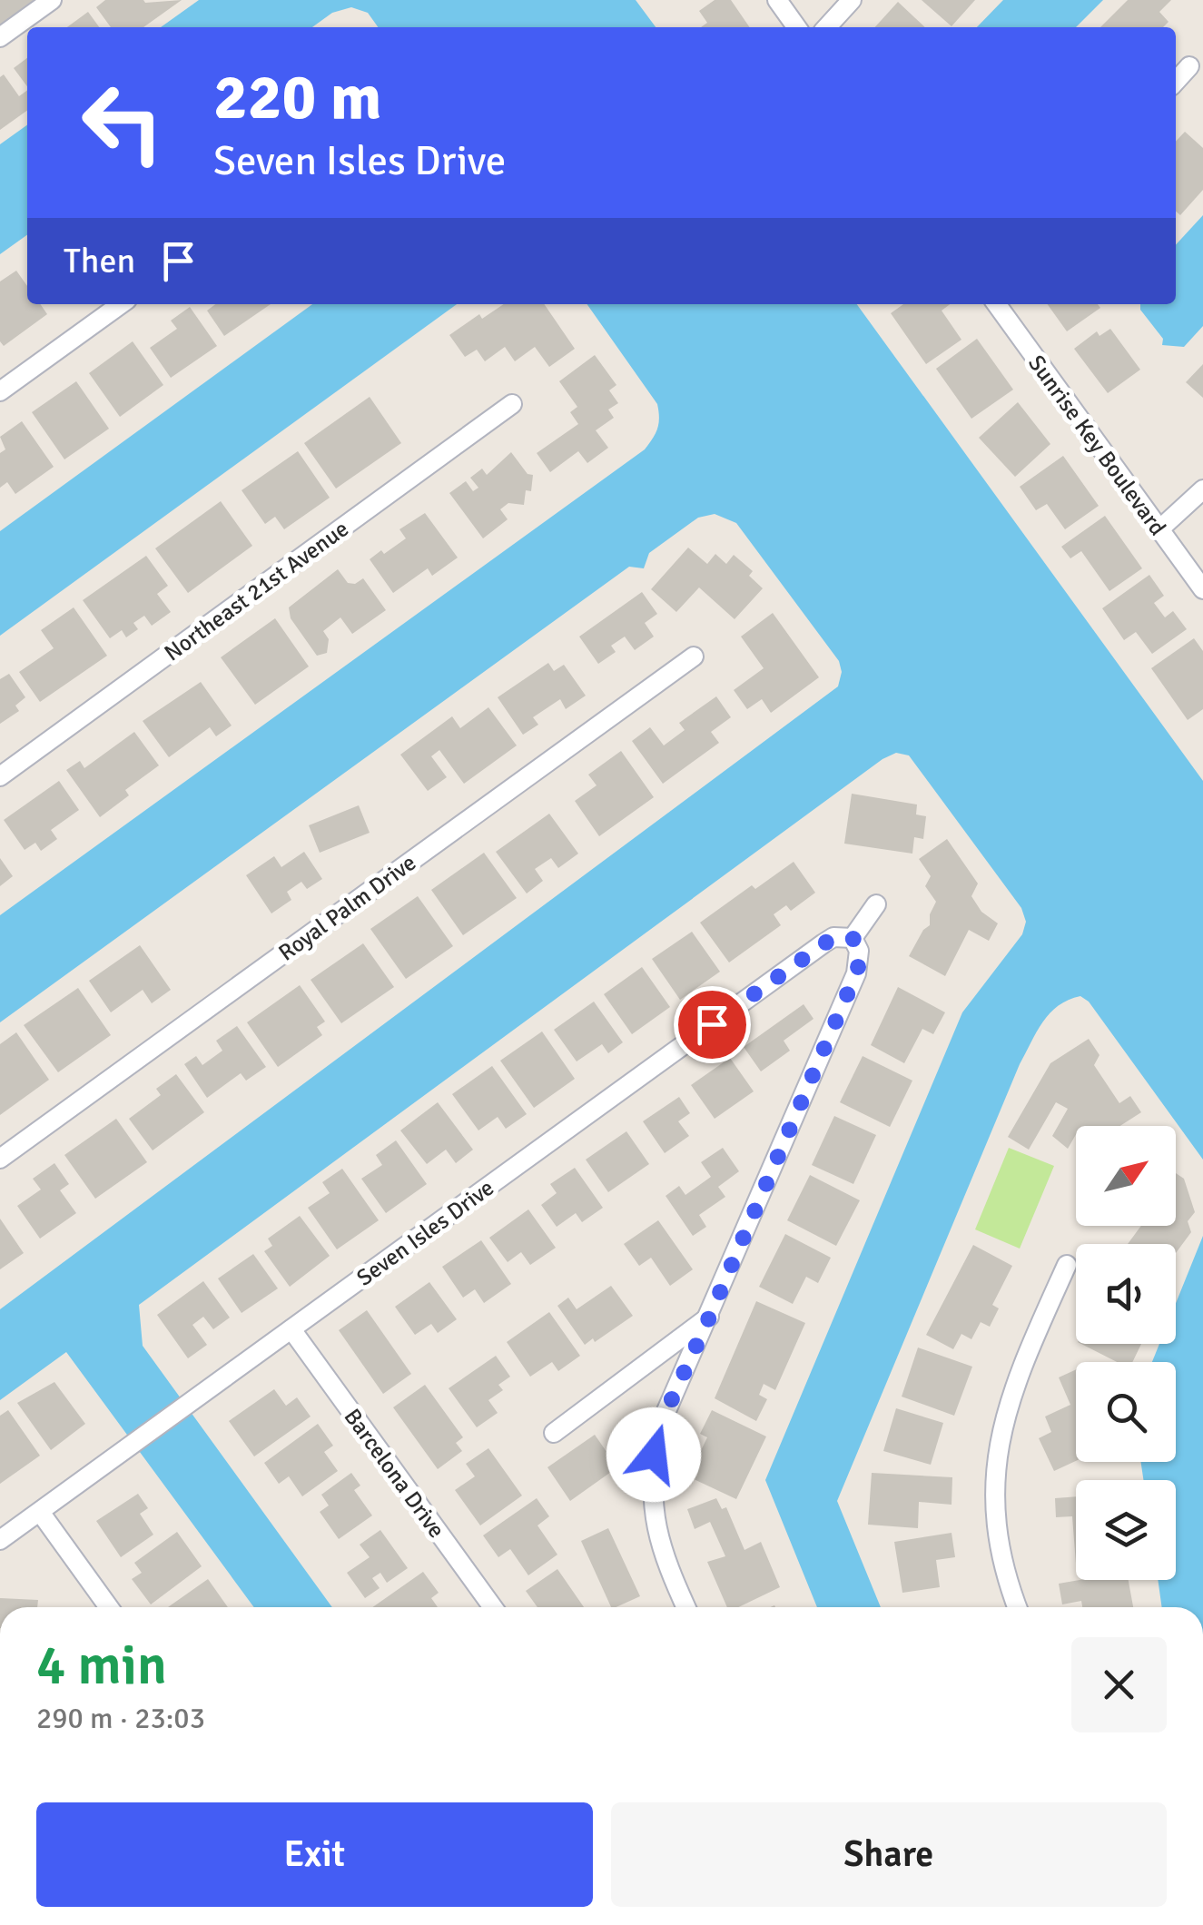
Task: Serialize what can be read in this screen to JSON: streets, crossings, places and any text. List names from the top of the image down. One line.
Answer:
{"streets":{"street":["Sunrise Key Boulevard","Northeast 21st Avenue","Royal Palm Drive","Seven Isles Drive","Barcelona Drive"]},"crossings":[["Seven Isles Drive","Barcelona Drive"]],"north":"top right","page":{"turn":["220 m","Seven Isles Drive"],"then":"Then","heading":["4 min","290 m · 23:03"],"buttons":["Exit","Share"]}}
